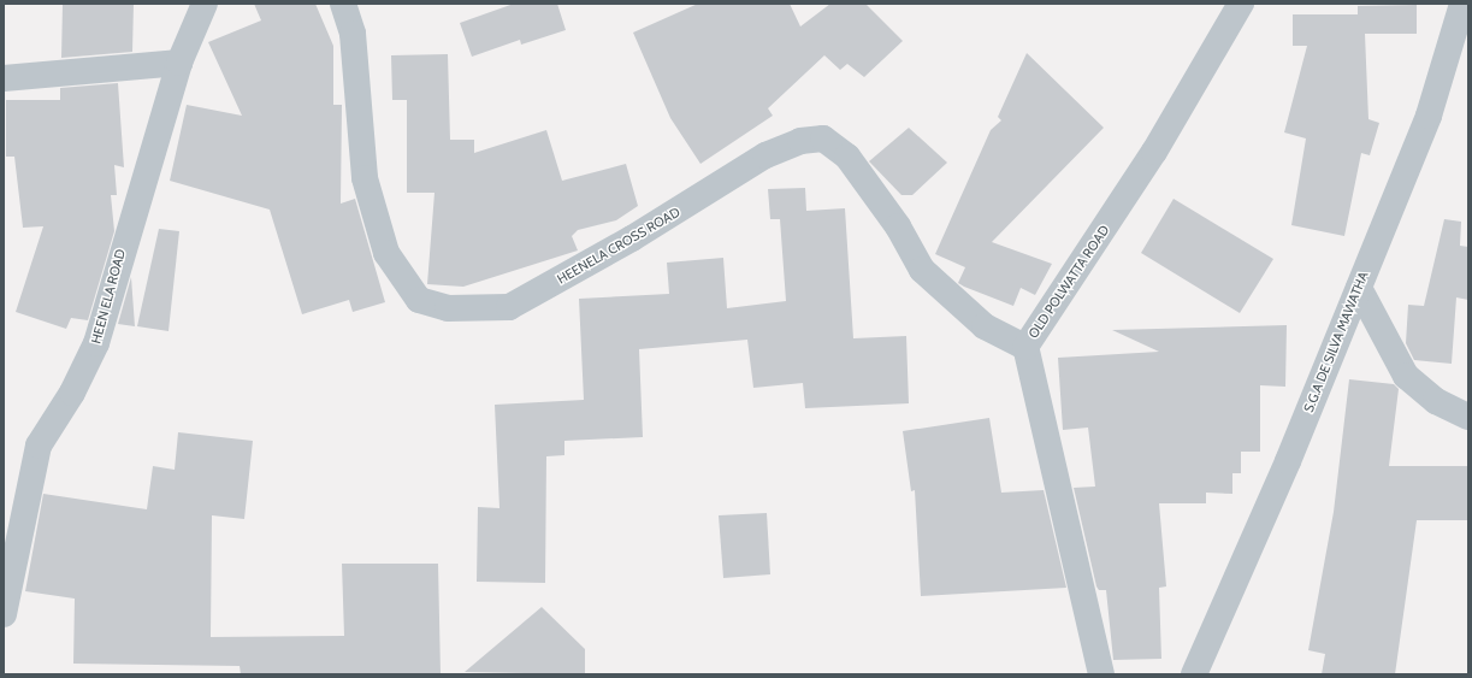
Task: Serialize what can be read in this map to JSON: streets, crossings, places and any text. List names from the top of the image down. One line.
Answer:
{"streets":{"street":["HEENELA CROSS ROAD","OLD POLWATTA ROAD","HEEN ELA ROAD","S.G.A DE SILVA MAWATHA"]},"crossings":[["HEENELA CROSS ROAD","OLD POLWATTA ROAD"]]}
